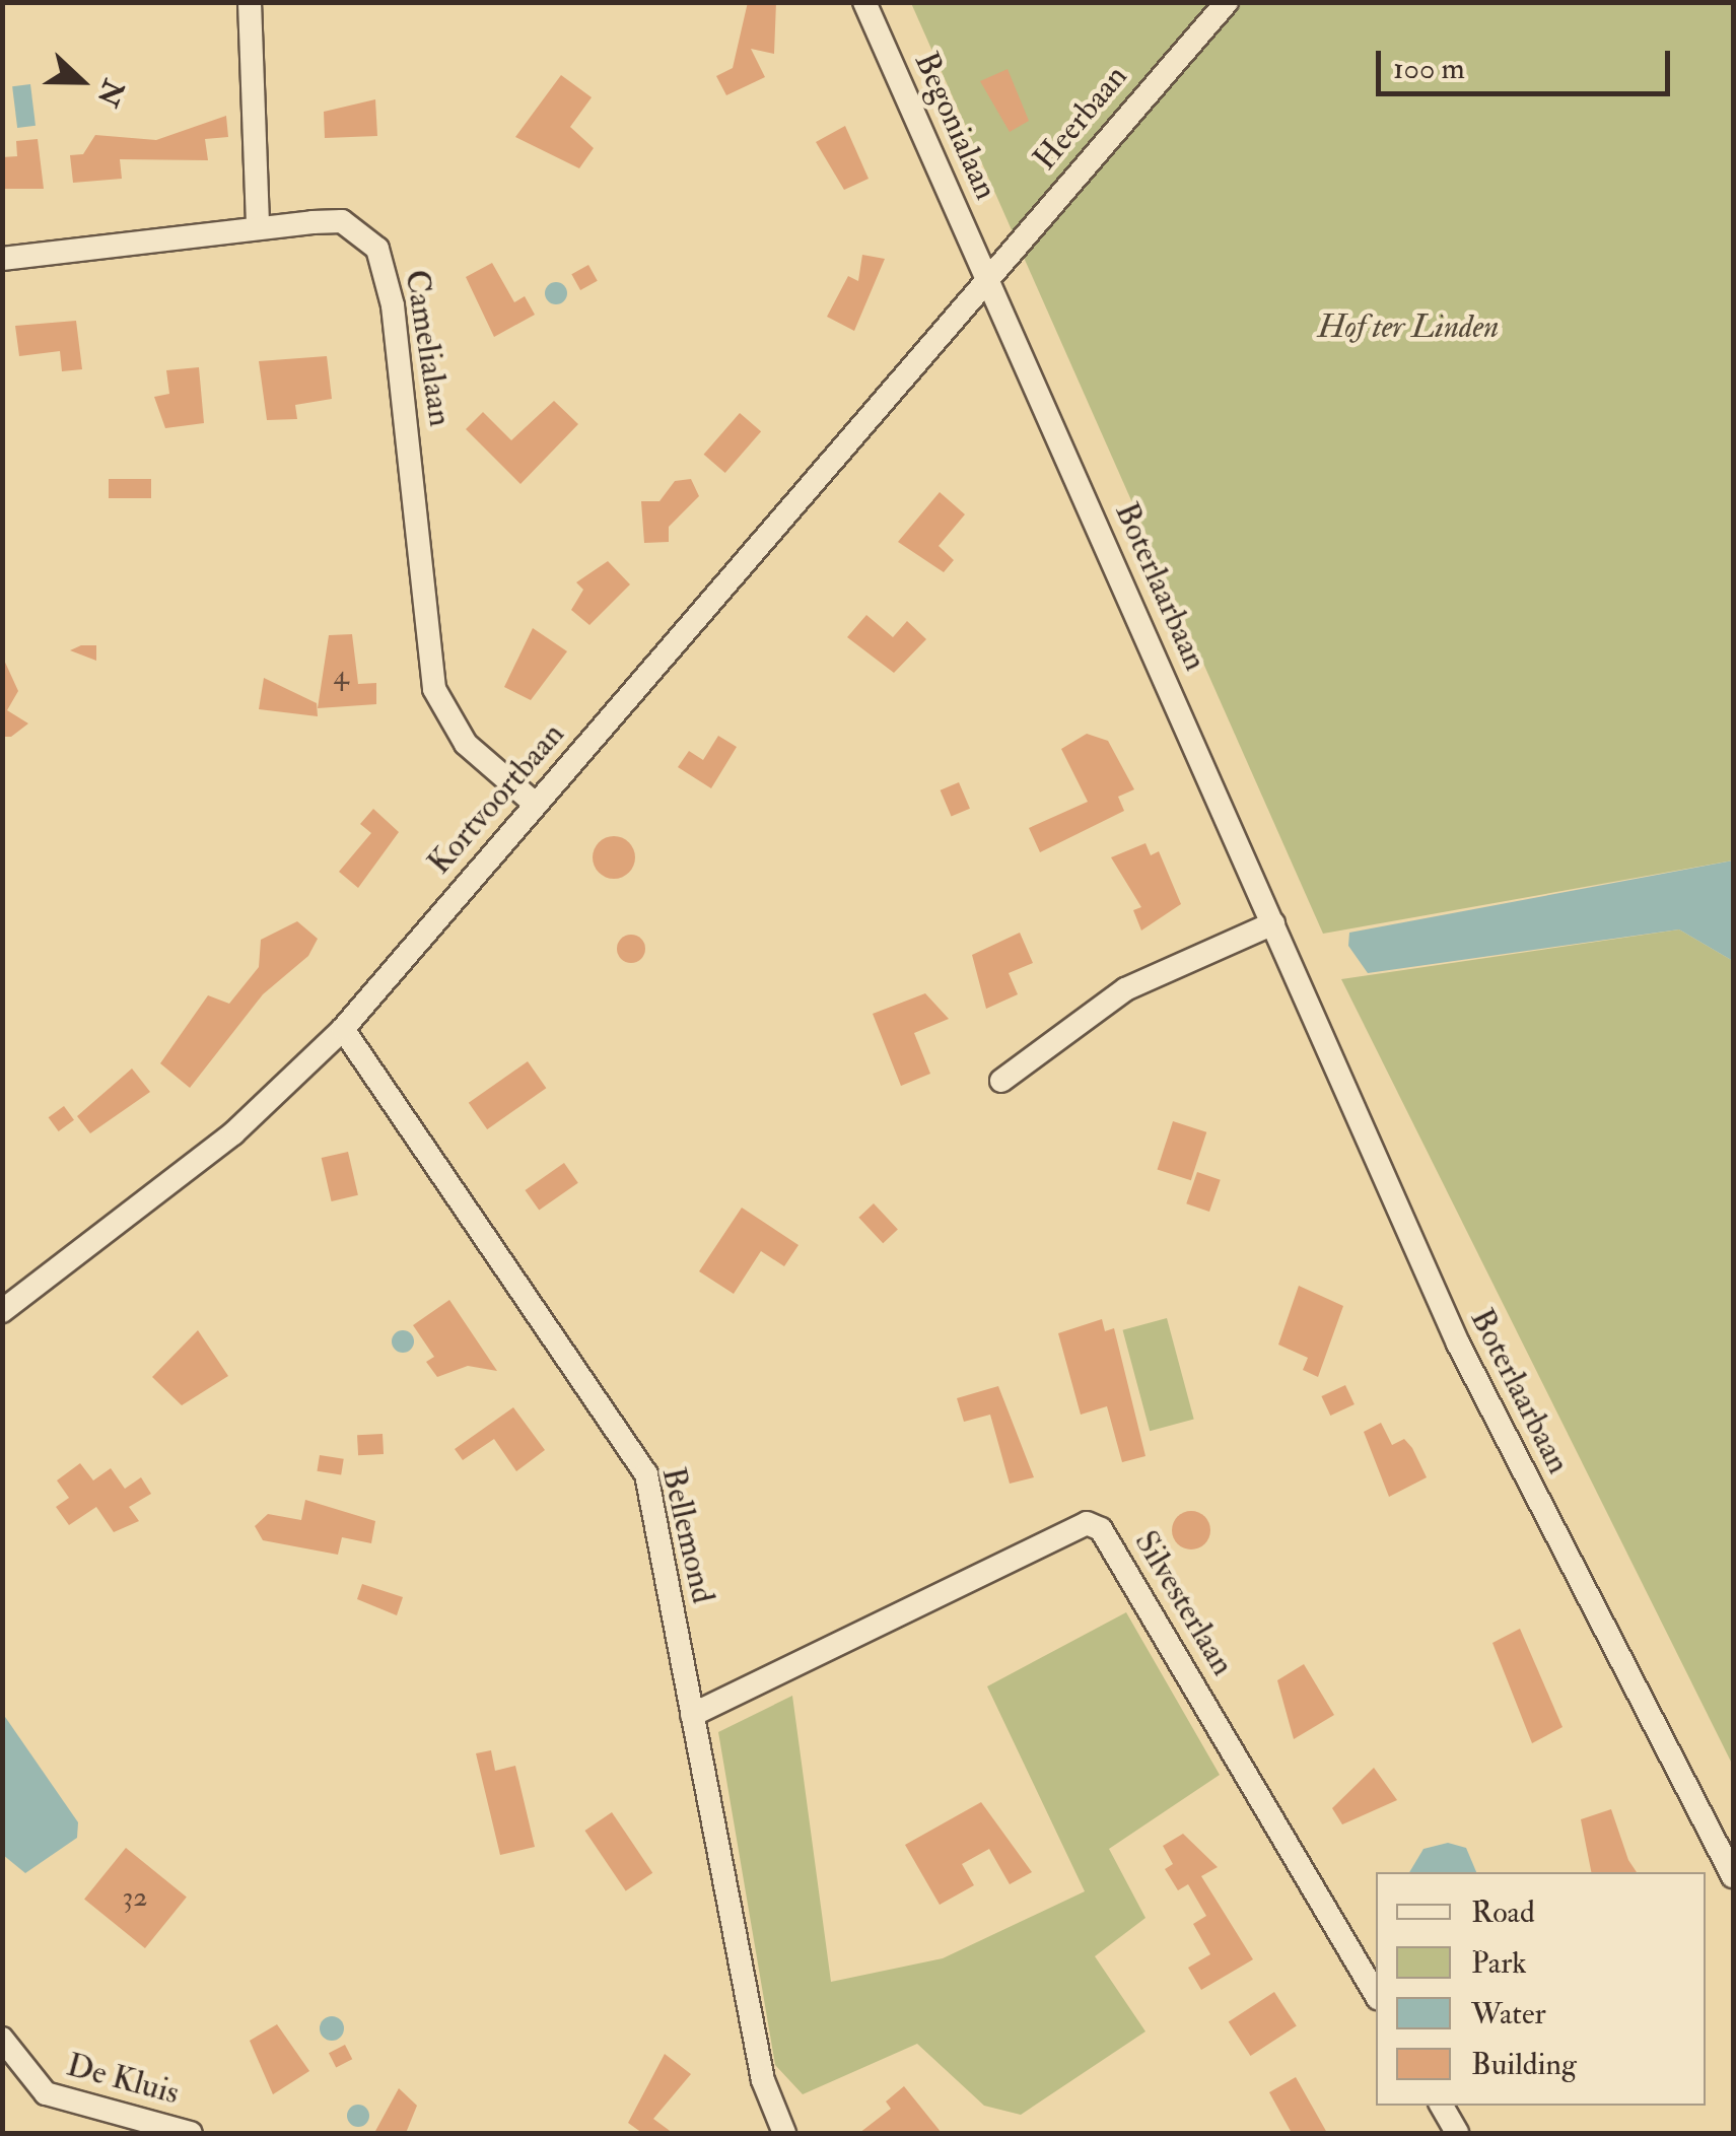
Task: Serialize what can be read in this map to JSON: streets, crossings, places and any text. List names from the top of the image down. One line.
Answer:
{"streets":{"street":["Heerbaan","Begonialaan","Camelialaan","Boterlaarbaan","Kortvoortbaan","Bellemond","Silvesterlaan","De Kluis"]},"crossings":[["Heerbaan","Begonialaan"],["Heerbaan","Boterlaarbaan"],["Heerbaan","Kortvoortbaan"],["Begonialaan","Boterlaarbaan"],["Begonialaan","Kortvoortbaan"],["Camelialaan","Kortvoortbaan"],["Boterlaarbaan","Kortvoortbaan"],["Kortvoortbaan","Bellemond"],["Bellemond","Silvesterlaan"]],"parks":["Hof ter Linden"],"house_numbers":["4","32"],"legend":["Road","Park","Water","Building"],"scale_bar":"100 m","north":"right"}
